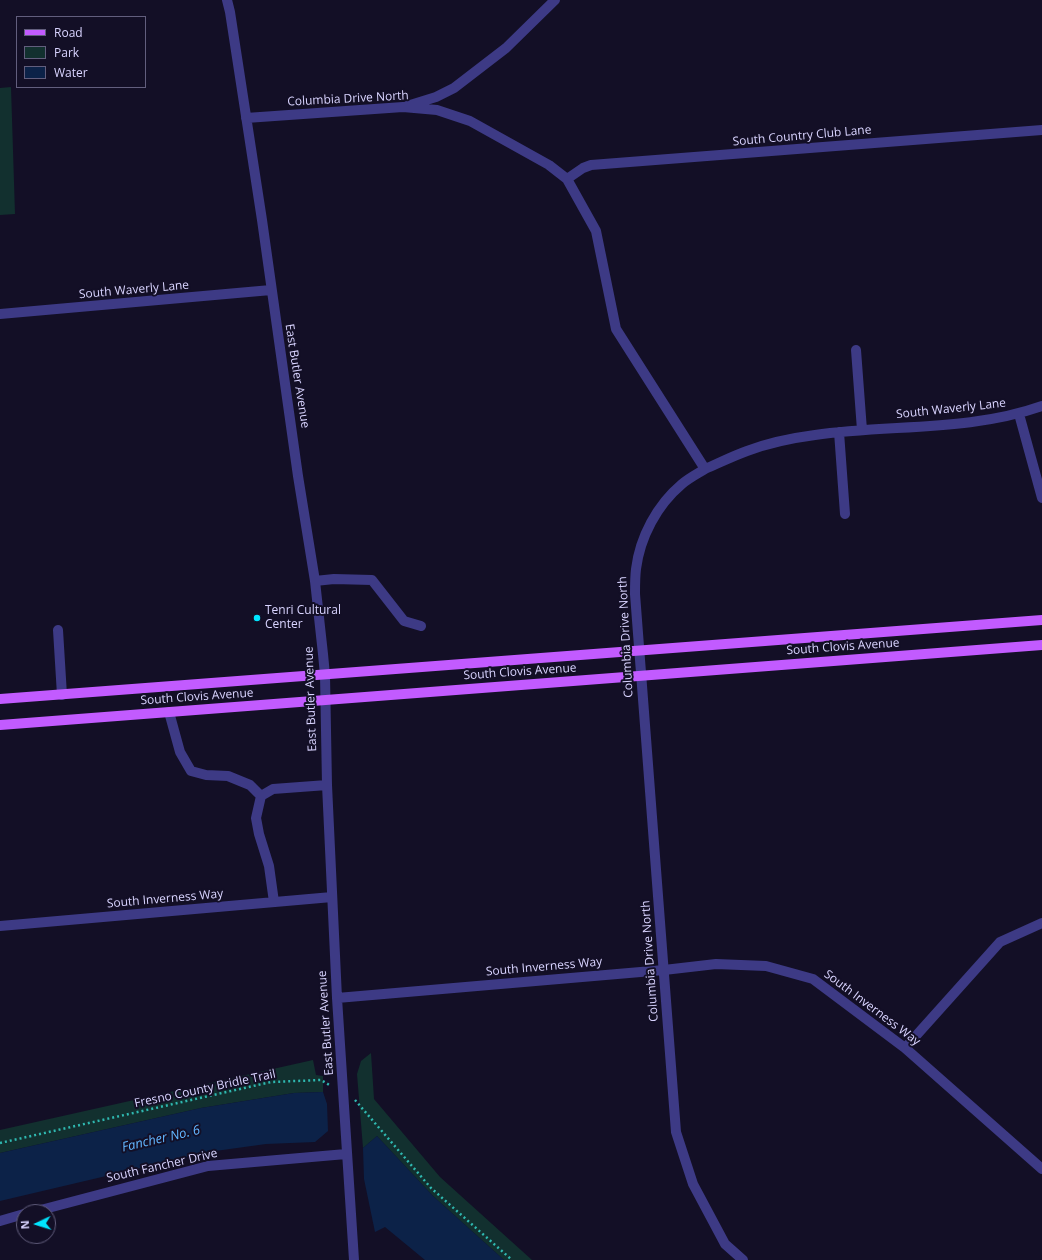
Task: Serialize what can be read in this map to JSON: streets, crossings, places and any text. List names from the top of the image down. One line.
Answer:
{"streets":{"main road":["South Clovis Avenue"],"street":["Columbia Drive North","South Country Club Lane","South Waverly Lane","East Butler Avenue","South Inverness Way","South Fancher Drive"],"path":["Fresno County Bridle Trail"]},"crossings":[["Columbia Drive North","South Country Club Lane"],["Columbia Drive North","South Waverly Lane"],["Columbia Drive North","East Butler Avenue"],["Columbia Drive North","South Clovis Avenue"],["Columbia Drive North","South Inverness Way"],["South Waverly Lane","East Butler Avenue"],["East Butler Avenue","South Clovis Avenue"],["East Butler Avenue","South Inverness Way"],["East Butler Avenue","Fresno County Bridle Trail"],["East Butler Avenue","South Fancher Drive"]],"water":["Fancher No. 6"],"places":["Tenri Cultural Center"],"legend":["Road","Park","Water"],"north":"left"}
